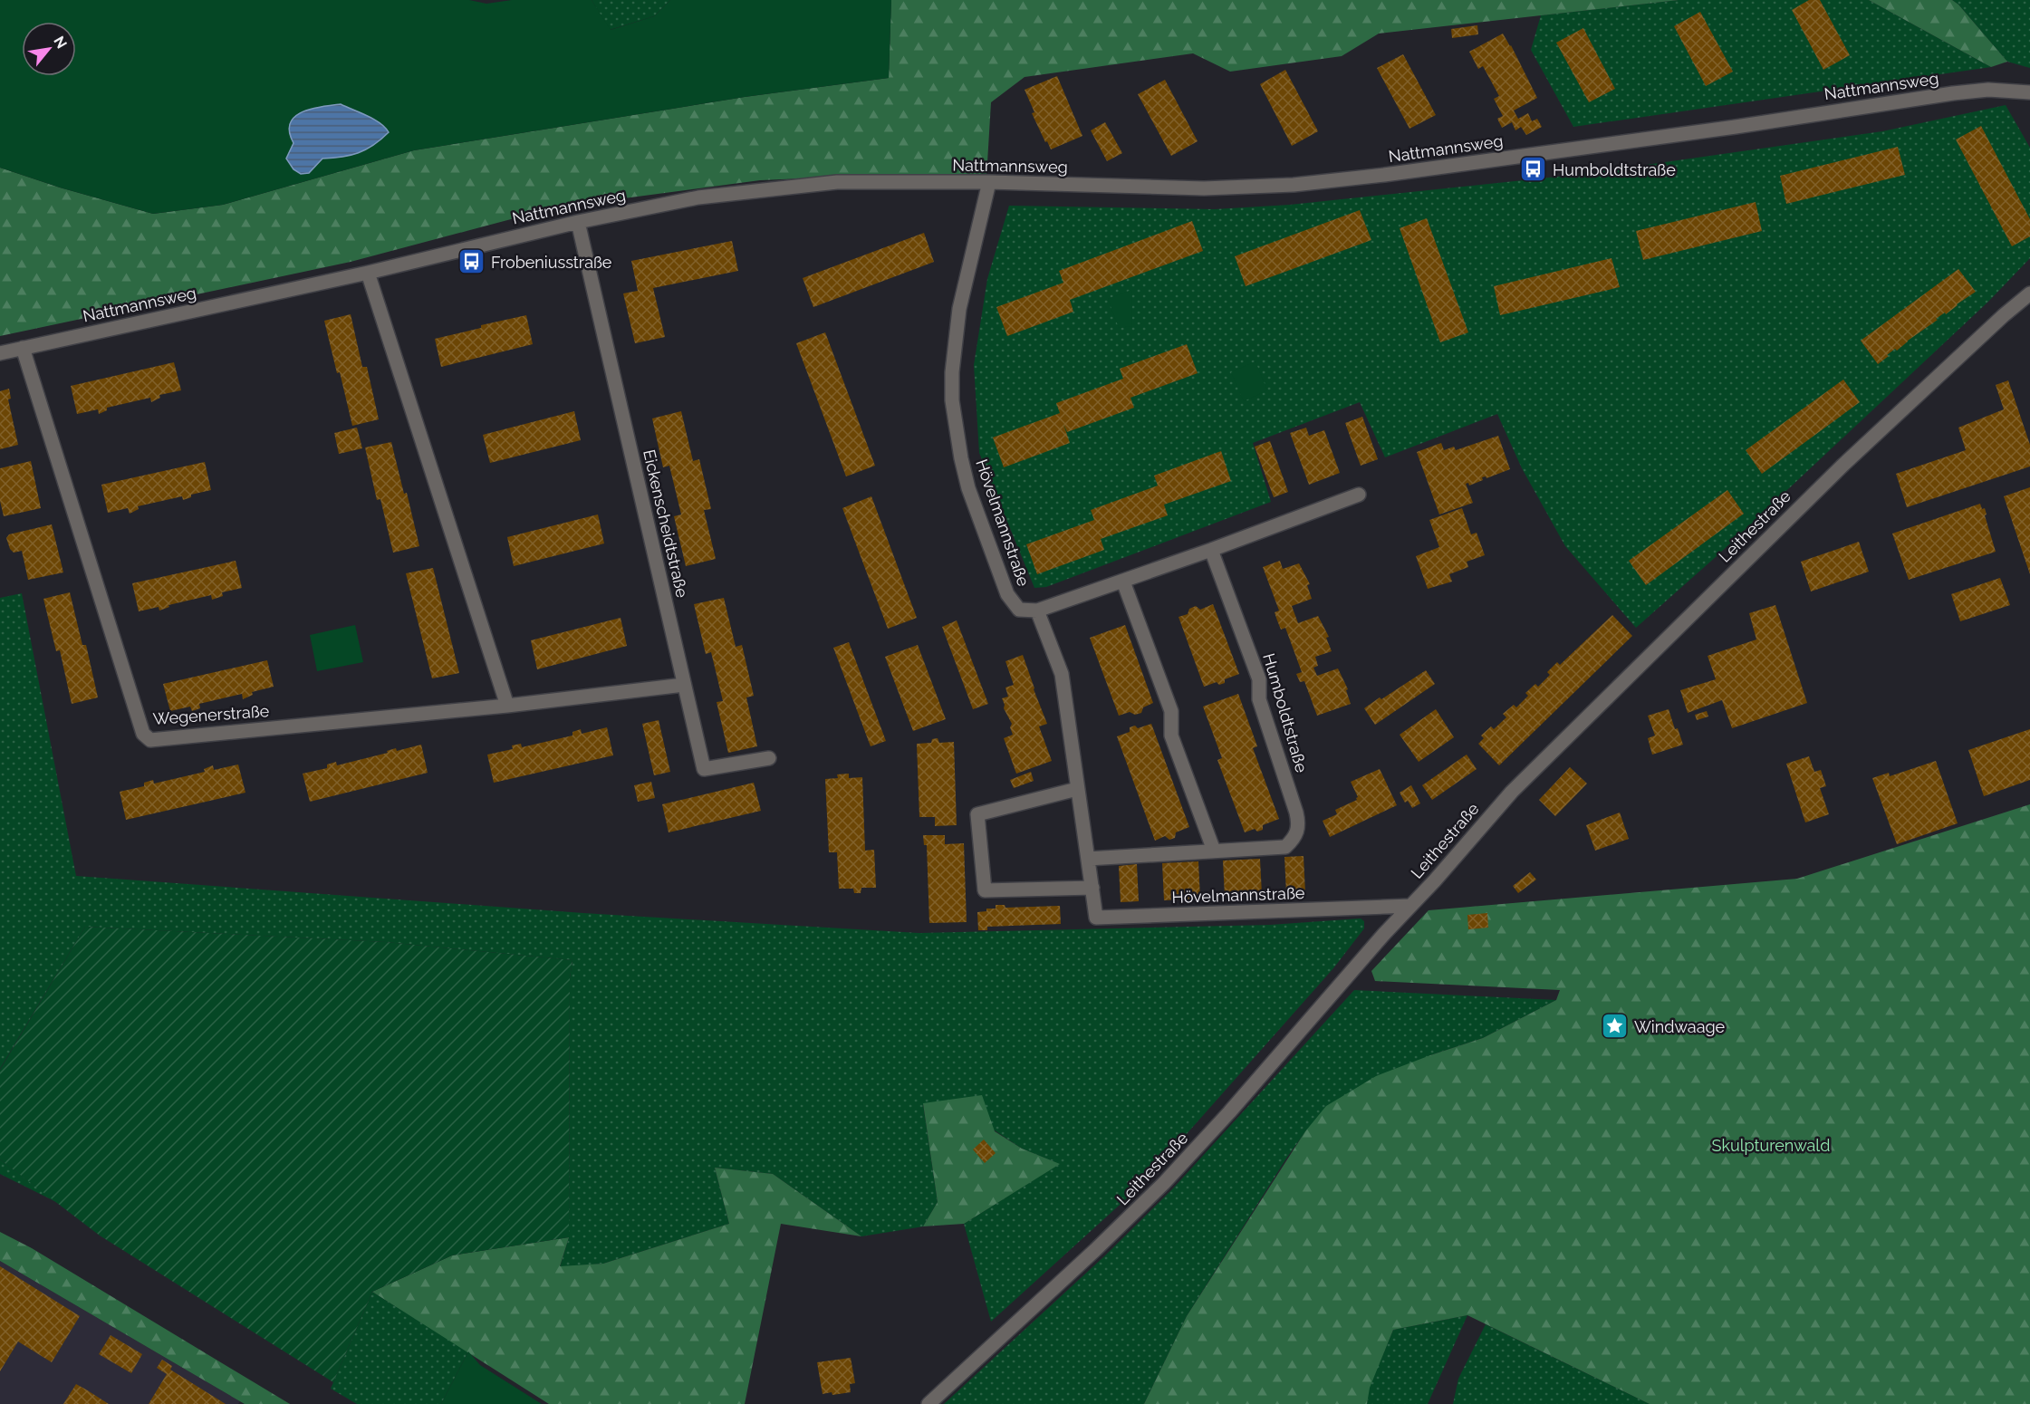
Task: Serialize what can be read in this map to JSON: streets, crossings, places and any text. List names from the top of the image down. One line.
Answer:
{"streets":{"street":["Nattmannsweg","Hövelmannstraße","Eickenscheidtstraße","Leithestraße","Humboldtstraße","Wegenerstraße"]},"crossings":[["Nattmannsweg","Hövelmannstraße"],["Nattmannsweg","Eickenscheidtstraße"],["Nattmannsweg","Wegenerstraße"],["Hövelmannstraße","Leithestraße"],["Hövelmannstraße","Humboldtstraße"],["Eickenscheidtstraße","Wegenerstraße"]],"parks":["Skulpturenwald"],"places":{"bus stop":["Humboldtstraße","Frobeniusstraße"],"place":["Windwaage"]},"north":"top right"}
